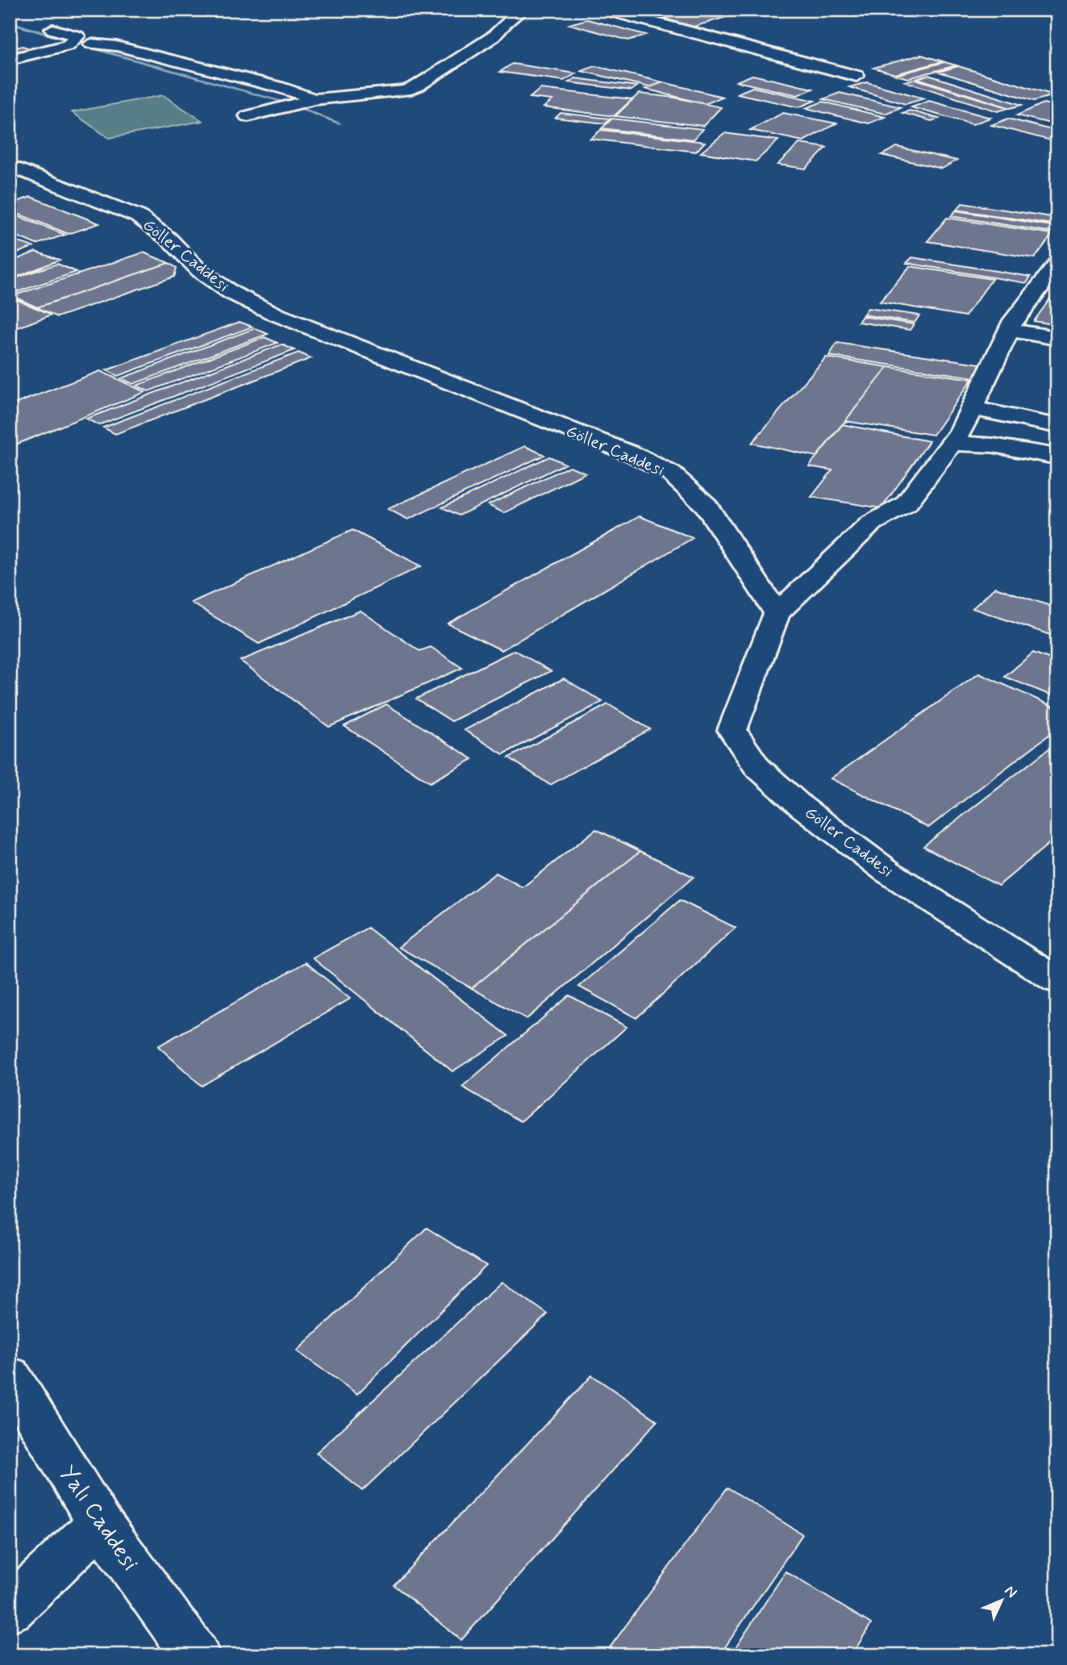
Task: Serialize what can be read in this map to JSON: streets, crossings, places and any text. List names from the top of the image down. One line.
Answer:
{"streets":{"street":["Göller Caddesi","Yalı Caddesi"]},"north":"top right"}
